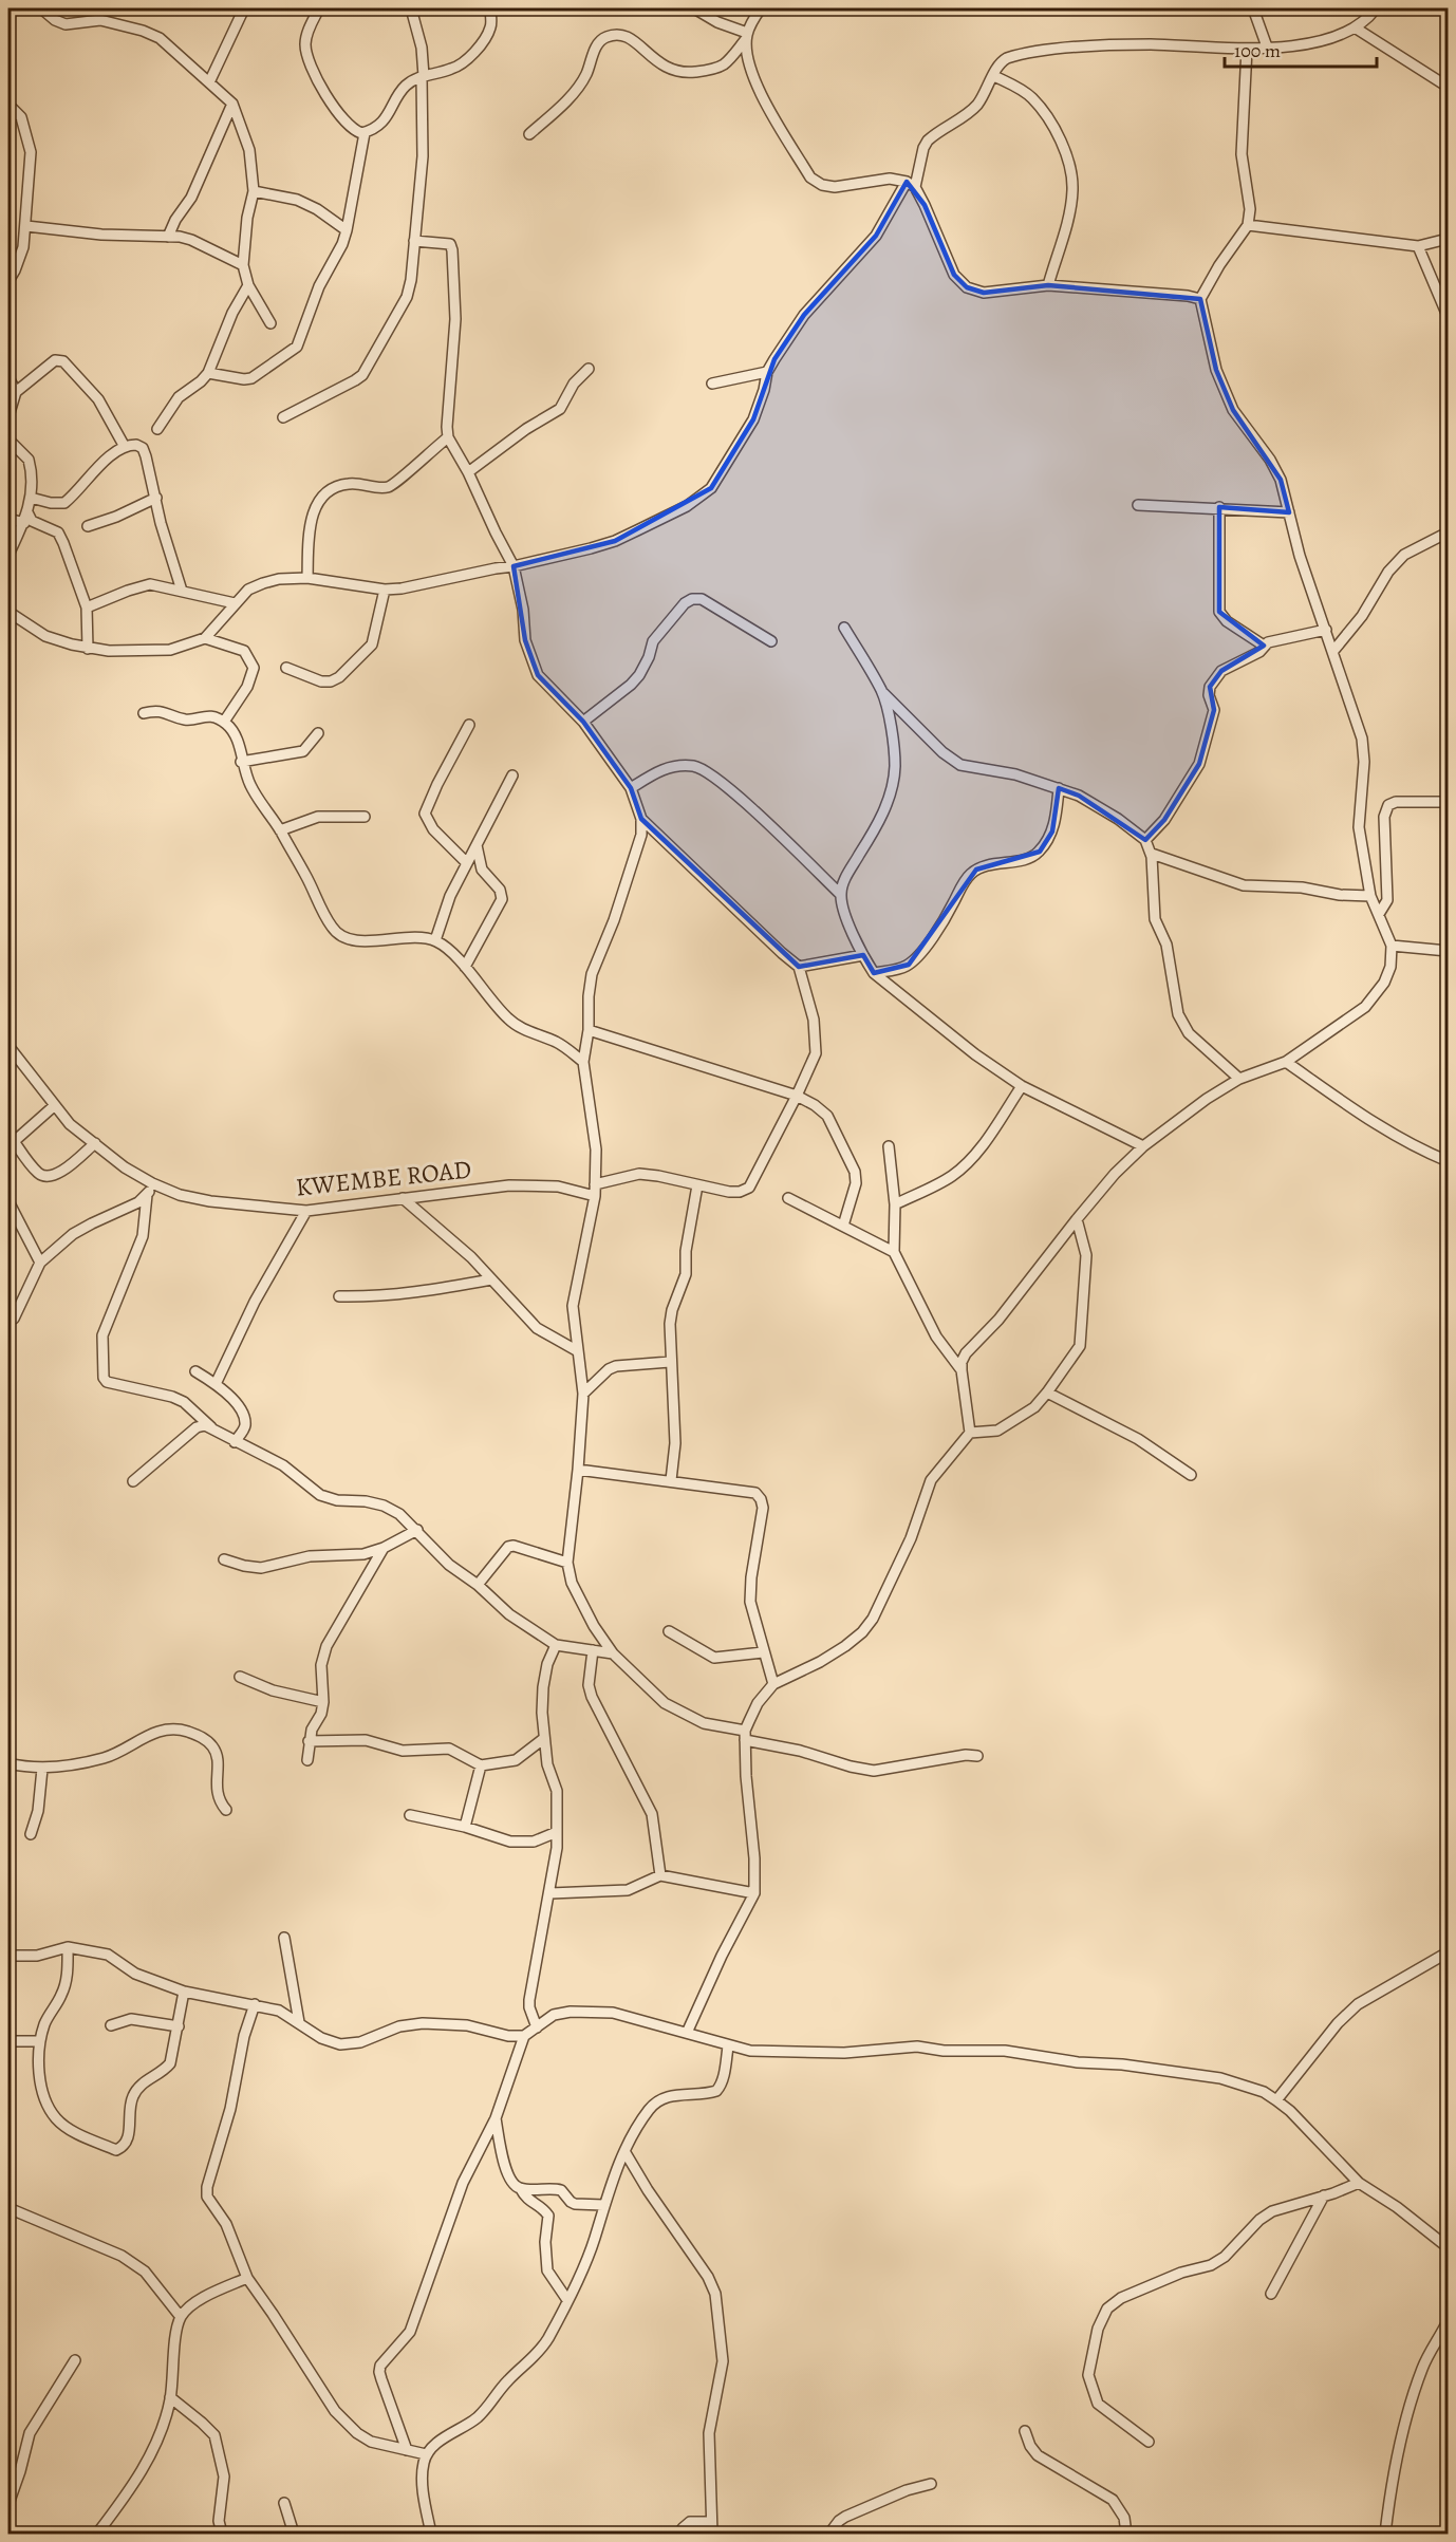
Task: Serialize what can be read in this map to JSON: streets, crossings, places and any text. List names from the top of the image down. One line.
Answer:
{"streets":{"street":["KWEMBE ROAD"]},"scale_bar":"100 m"}
